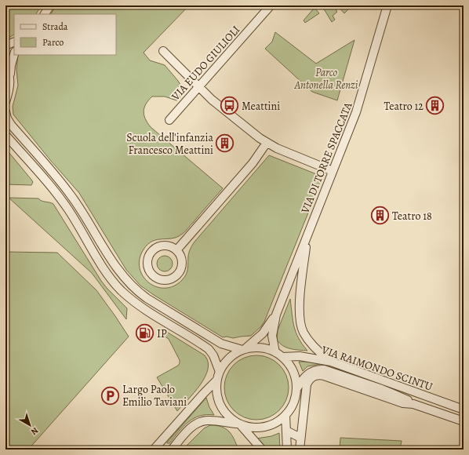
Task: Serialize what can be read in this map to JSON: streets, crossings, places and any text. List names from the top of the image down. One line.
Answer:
{"streets":{"street":["VIA EUDO GIULIOLI","VIA DI TORRE SPACCATA","VIA RAIMONDO SCINTU"]},"crossings":[["VIA DI TORRE SPACCATA","VIA RAIMONDO SCINTU"]],"parks":["Parco Antonella Renzi"],"places":{"bus stop":["Meattini"],"building":["Teatro 12","Scuola dell'infanzia Francesco Meattini","Teatro 18"],"fuel station":["IP"],"parking":["Largo Paolo Emilio Taviani"]},"legend":["Strada","Parco"],"north":"bottom right"}
